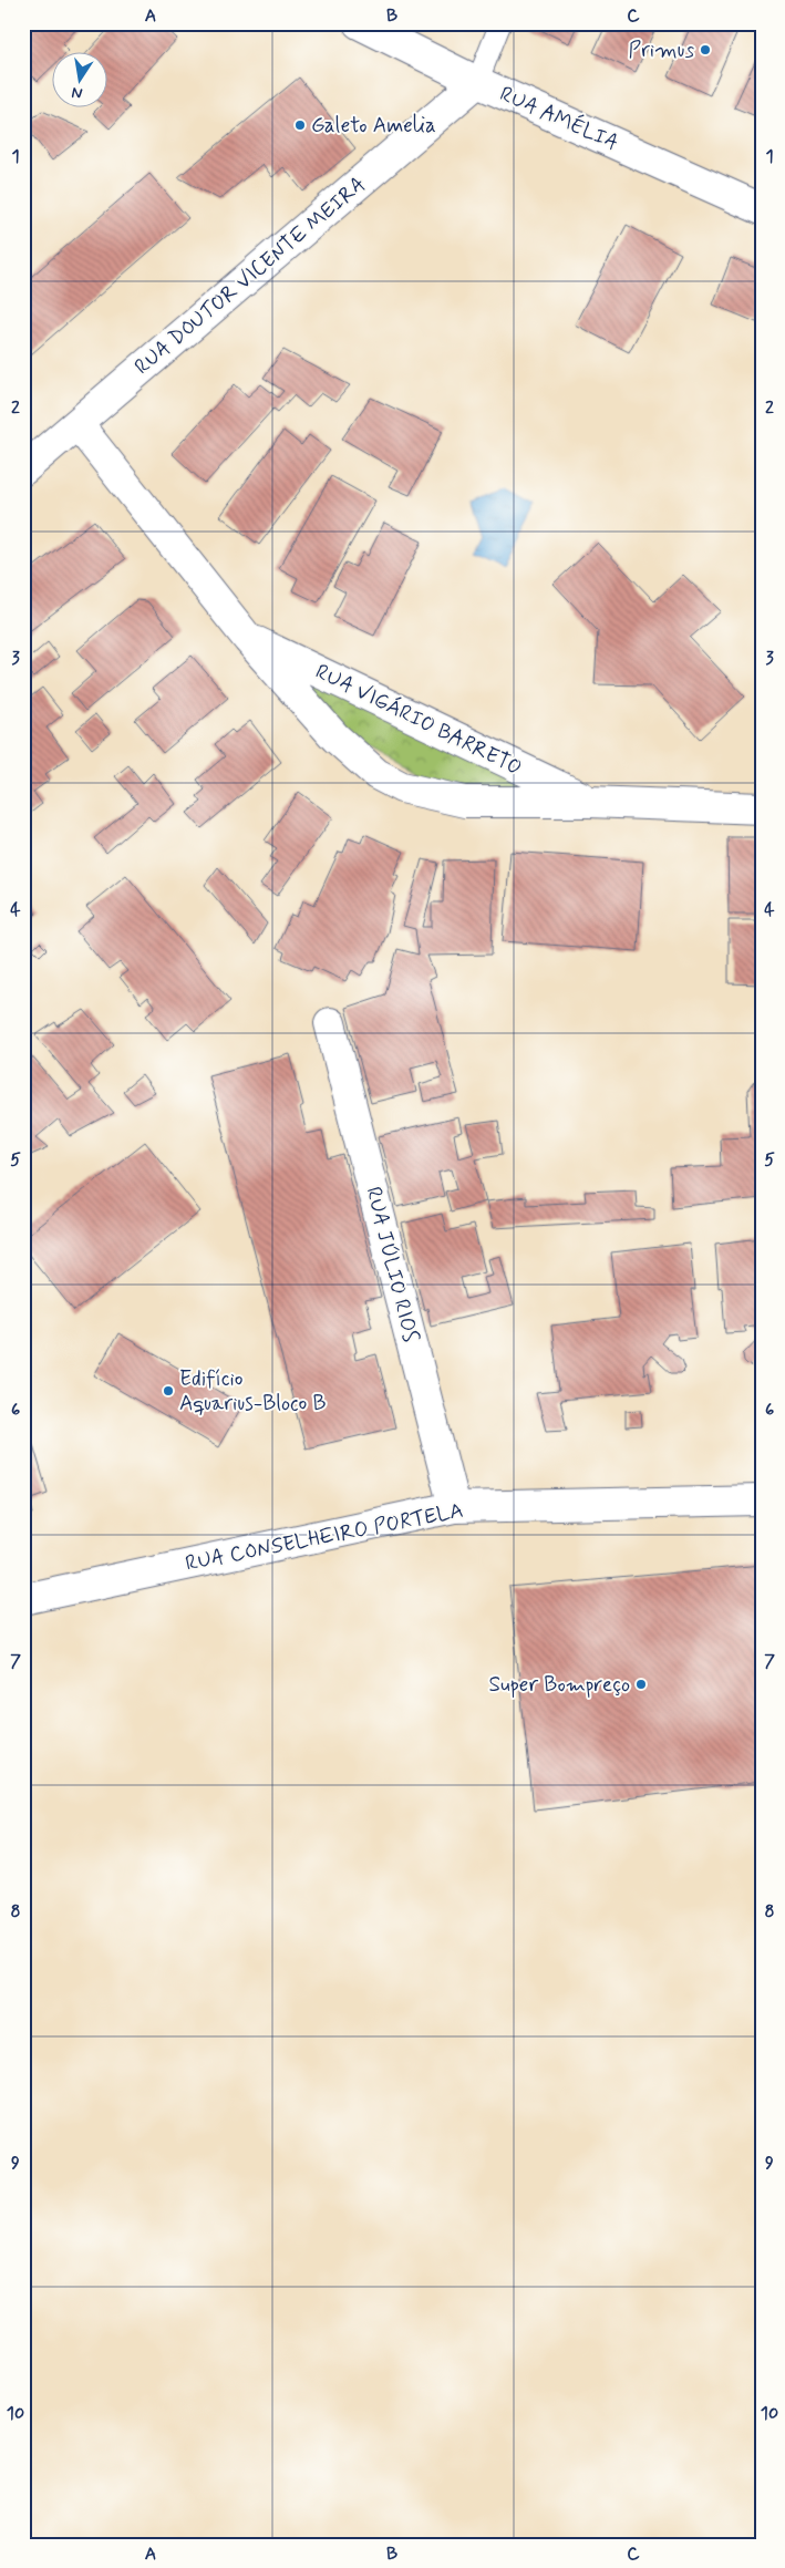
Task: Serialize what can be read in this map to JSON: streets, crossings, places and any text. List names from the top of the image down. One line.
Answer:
{"streets":{"street":["RUA AMÉLIA","RUA DOUTOR VICENTE MEIRA","RUA VIGÁRIO BARRETO","RUA JÚLIO RIOS","RUA CONSELHEIRO PORTELA"]},"crossings":[["RUA AMÉLIA","RUA DOUTOR VICENTE MEIRA"],["RUA DOUTOR VICENTE MEIRA","RUA VIGÁRIO BARRETO"],["RUA JÚLIO RIOS","RUA CONSELHEIRO PORTELA"]],"places":["Primus","Galeto Amelia","Edifício Aquarius-Bloco B","Super Bompreço"],"north":"bottom","grid":{"columns":["A","B","C"],"rows":["1","2","3","4","5","6","7","8","9","10"]}}
